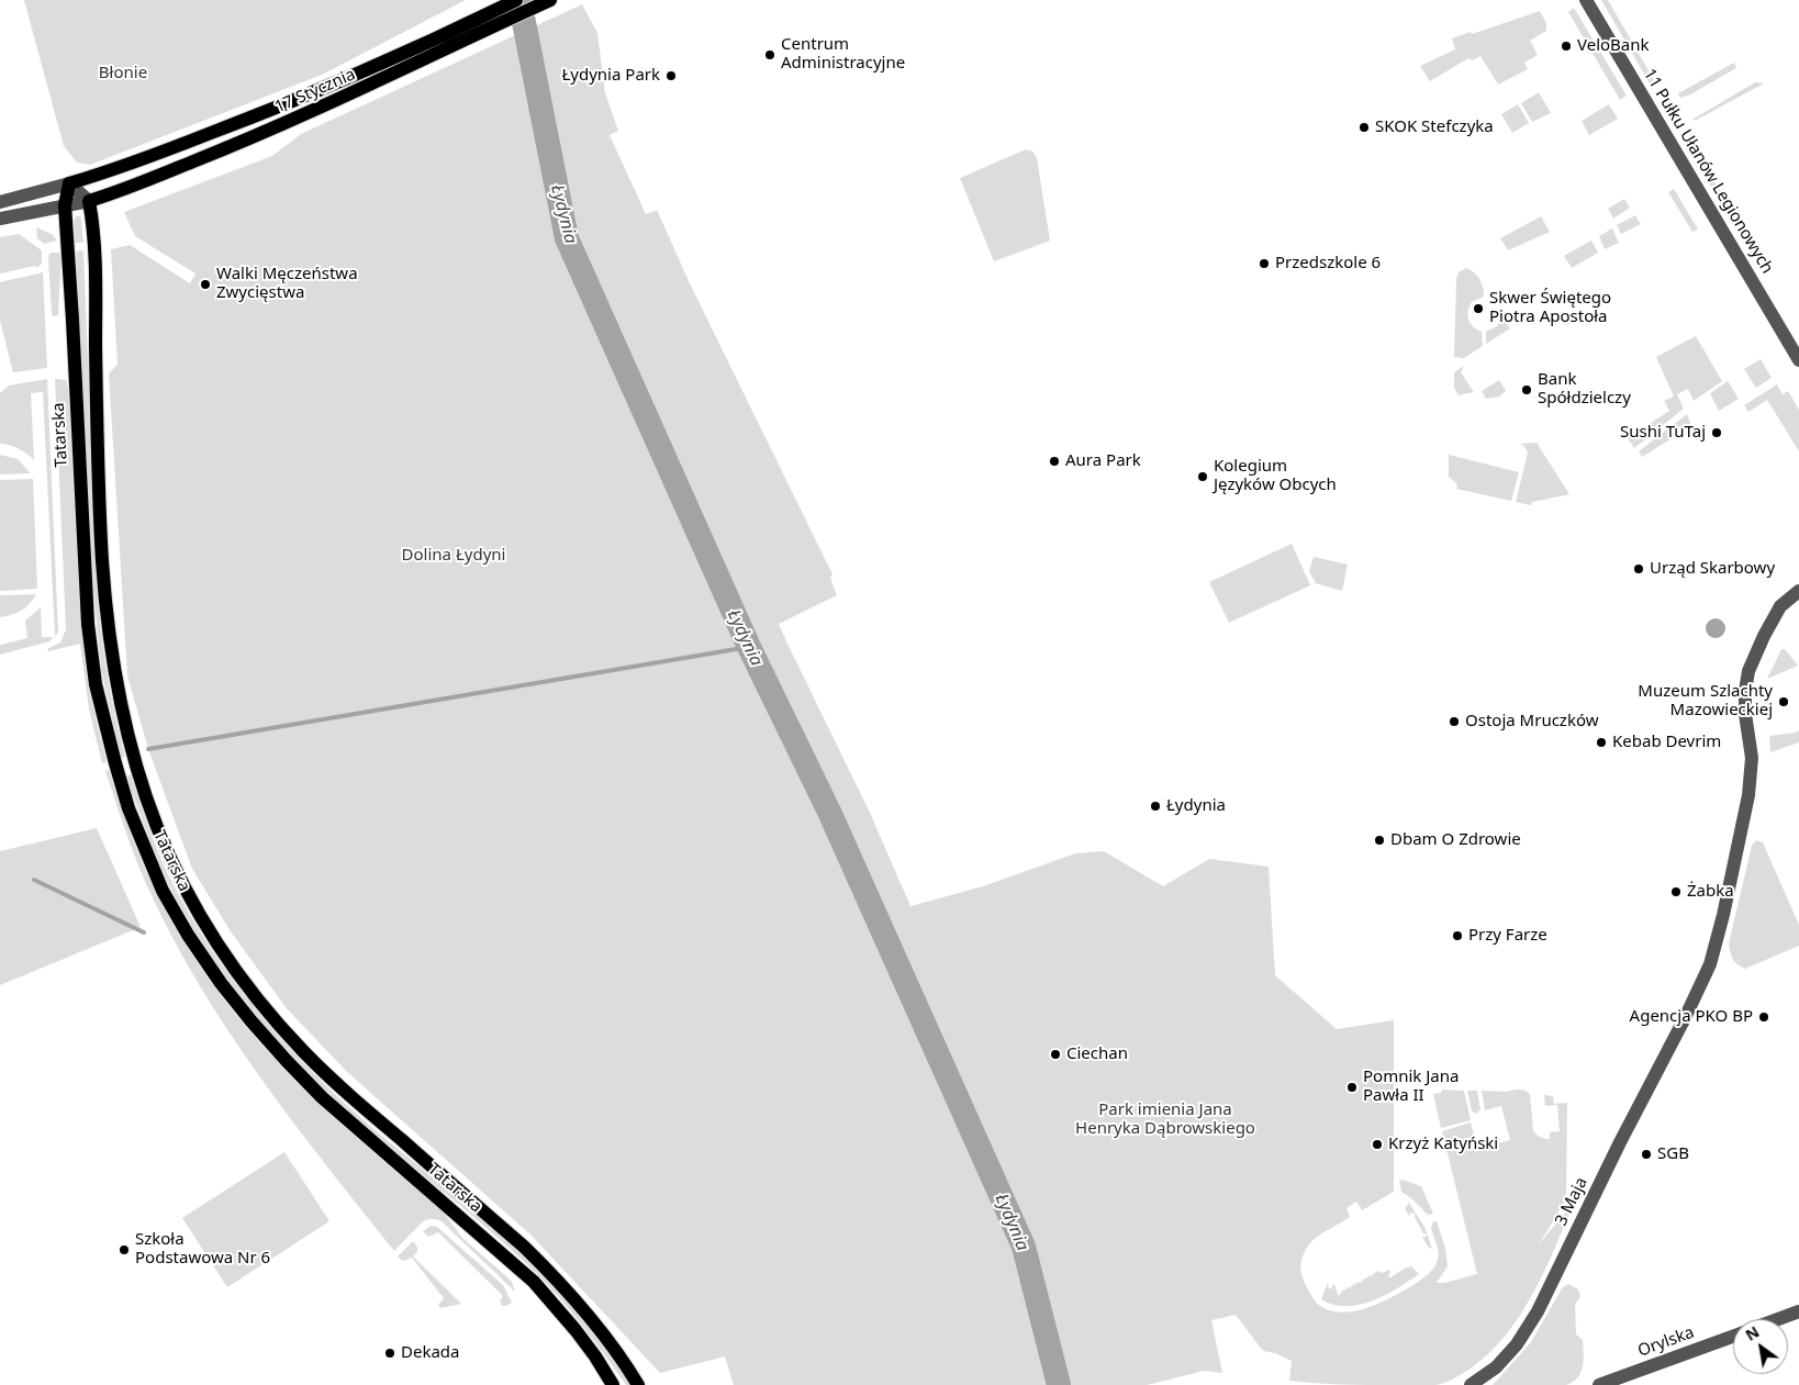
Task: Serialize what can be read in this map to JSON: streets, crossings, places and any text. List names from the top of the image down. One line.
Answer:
{"streets":{"main road":["17 Stycznia","Tatarska"],"street":["11 Pułku Ułanów Legionowych","3 Maja","Orylska"]},"crossings":[["17 Stycznia","Tatarska"]],"water":["Łydynia"],"parks":["Błonie","Dolina Łydyni","Park imienia Jana Henryka Dąbrowskiego"],"places":["VeloBank","Centrum Administracyjne","Łydynia Park","SKOK Stefczyka","Przedszkole 6","Walki Męczeństwa Zwycięstwa","Skwer Świętego Piotra Apostoła","Bank Spółdzielczy","Sushi TuTaj","Aura Park","Kolegium Języków Obcych","Urząd Skarbowy","Muzeum Szlachty Mazowieckiej","Ostoja Mruczków","Kebab Devrim","Łydynia","Dbam O Zdrowie","Żabka","Przy Farze","Agencja PKO BP","Ciechan","Pomnik Jana Pawła II","Krzyż Katyński","SGB","Szkoła Podstawowa Nr 6","Dekada"],"north":"top left"}
